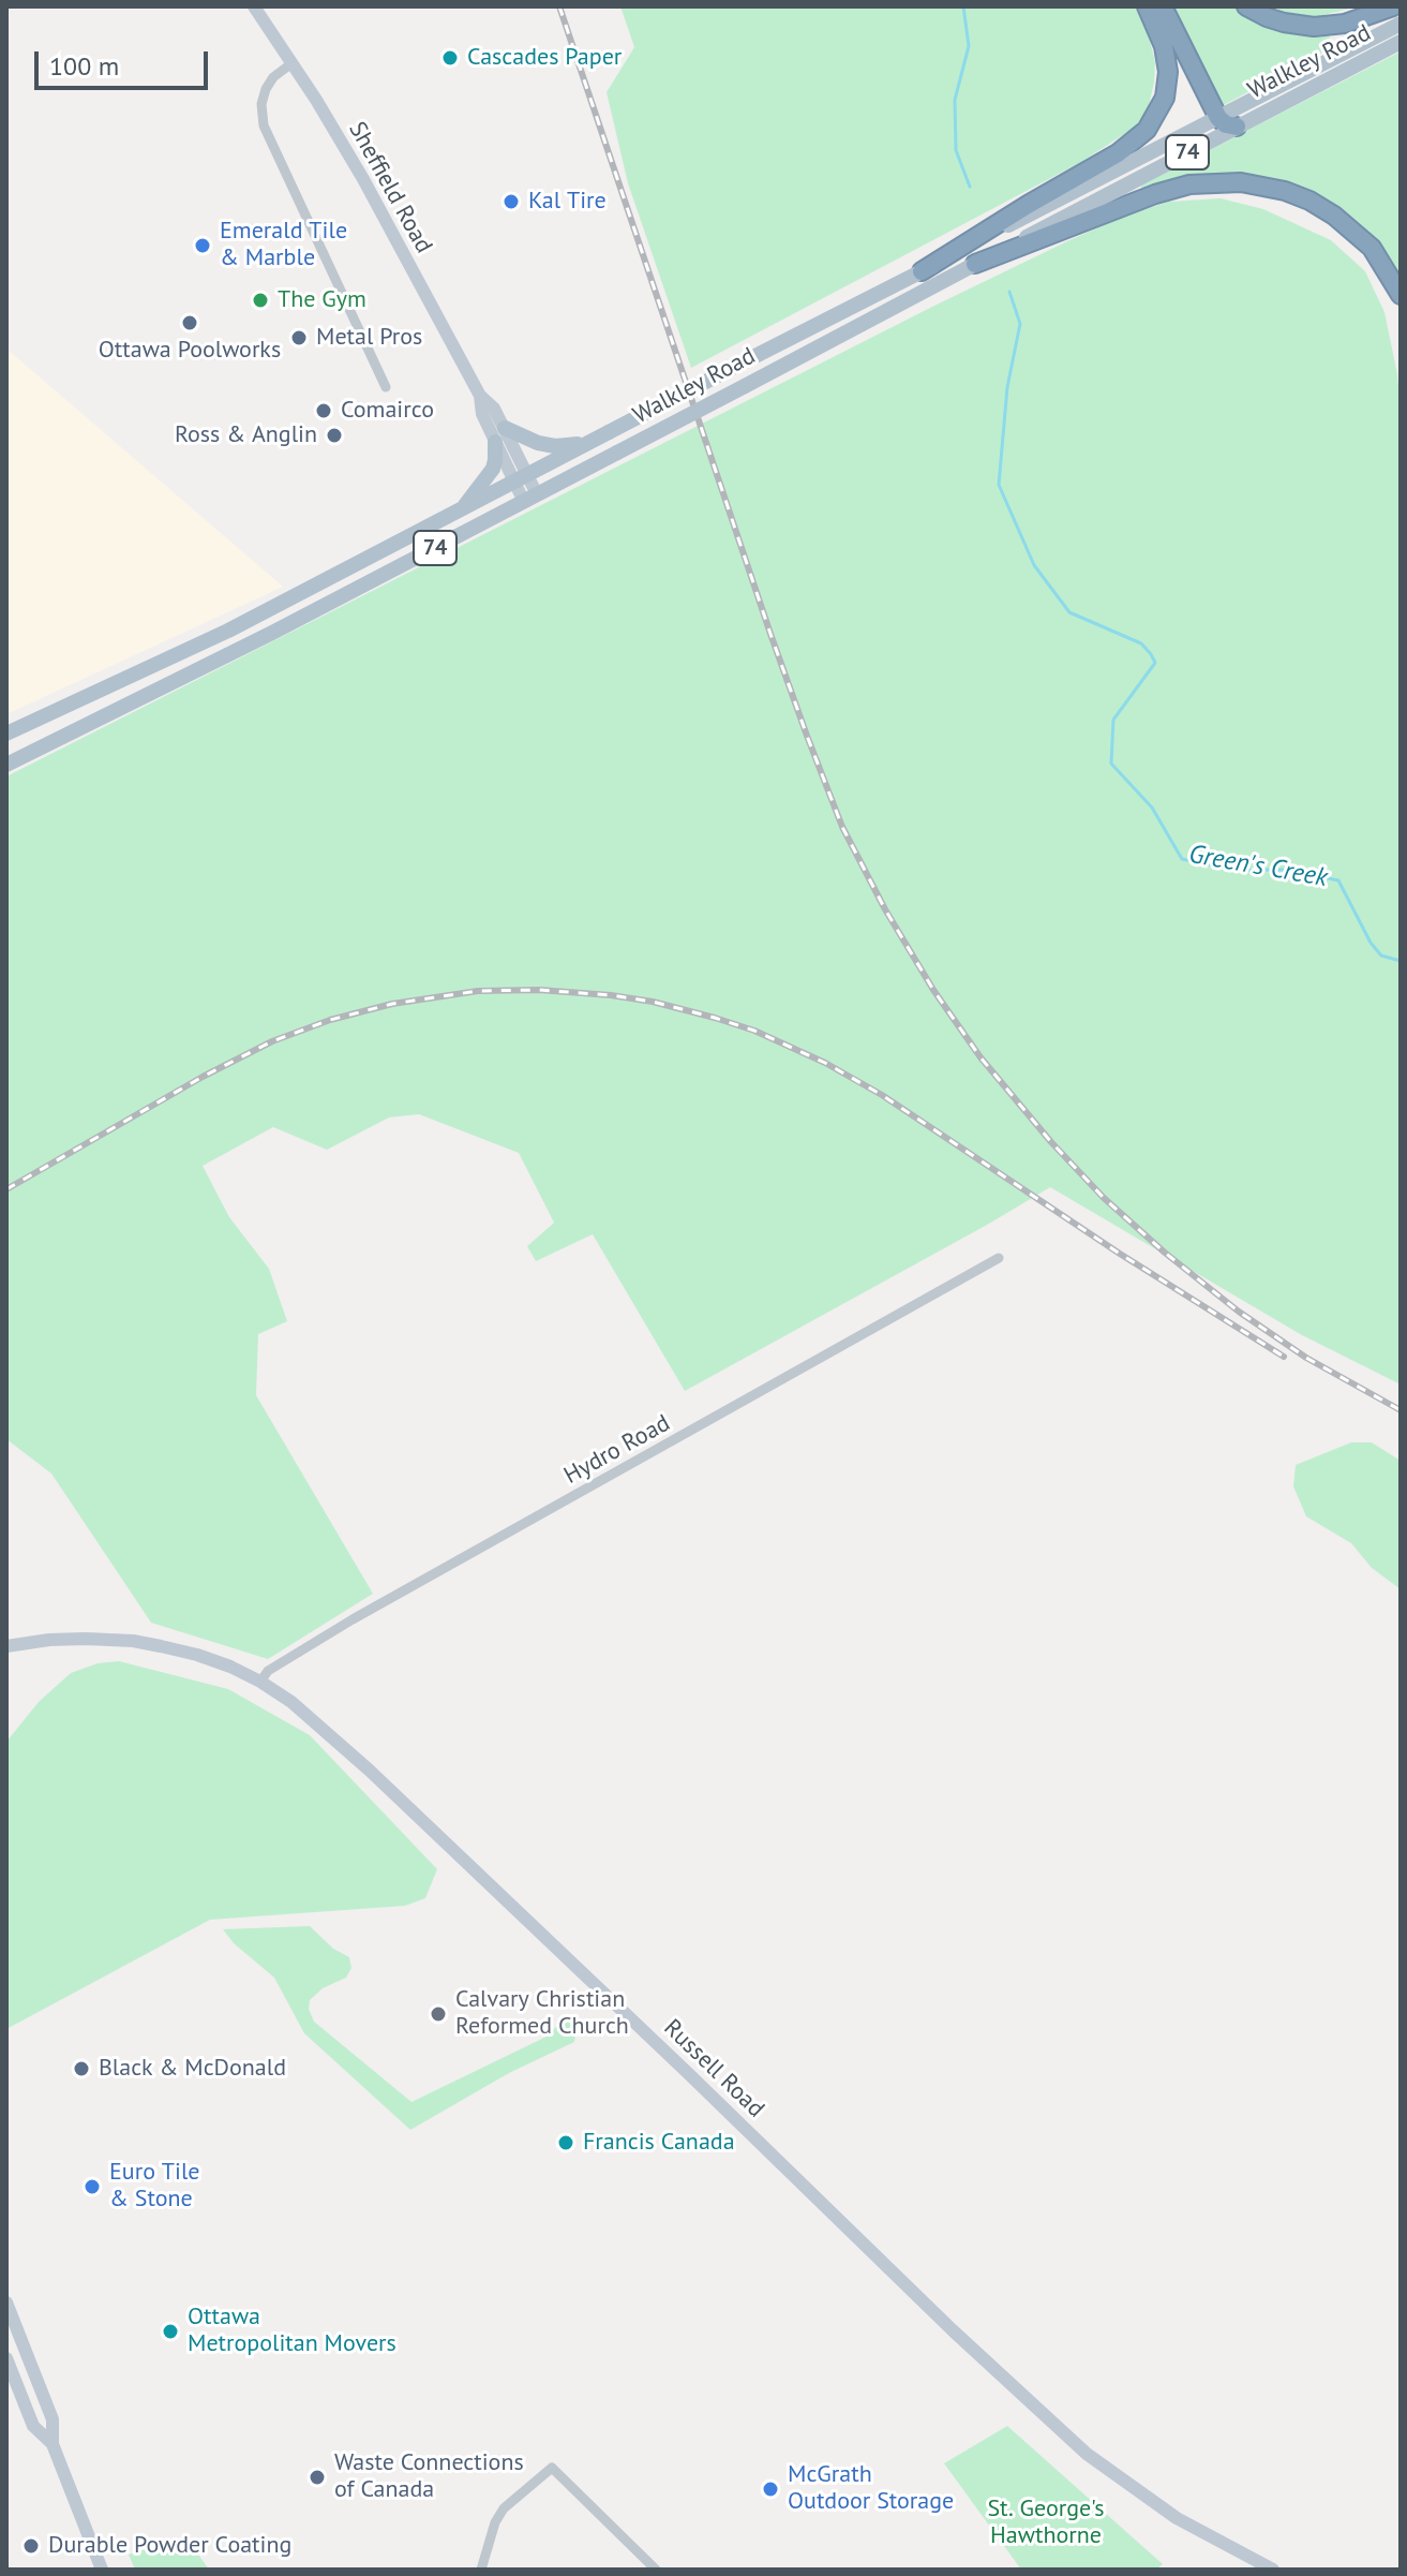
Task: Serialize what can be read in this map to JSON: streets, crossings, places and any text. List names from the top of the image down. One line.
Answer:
{"streets":{"main road":["Walkley Road","74","Sheffield Road","Russell Road"],"street":["Hydro Road"]},"crossings":[["Walkley Road","Sheffield Road"],["Hydro Road","Russell Road"]],"water":["Green's Creek"],"parks":["St. George's Hawthorne"],"places":["Cascades Paper","Kal Tire","Emerald Tile & Marble","The Gym","Ottawa Poolworks","Metal Pros","Comairco","Ross & Anglin","Calvary Christian Reformed Church","Black & McDonald","Francis Canada","Euro Tile & Stone","Ottawa Metropolitan Movers","Waste Connections of Canada","McGrath Outdoor Storage","Durable Powder Coating"],"scale_bar":"100 m"}
